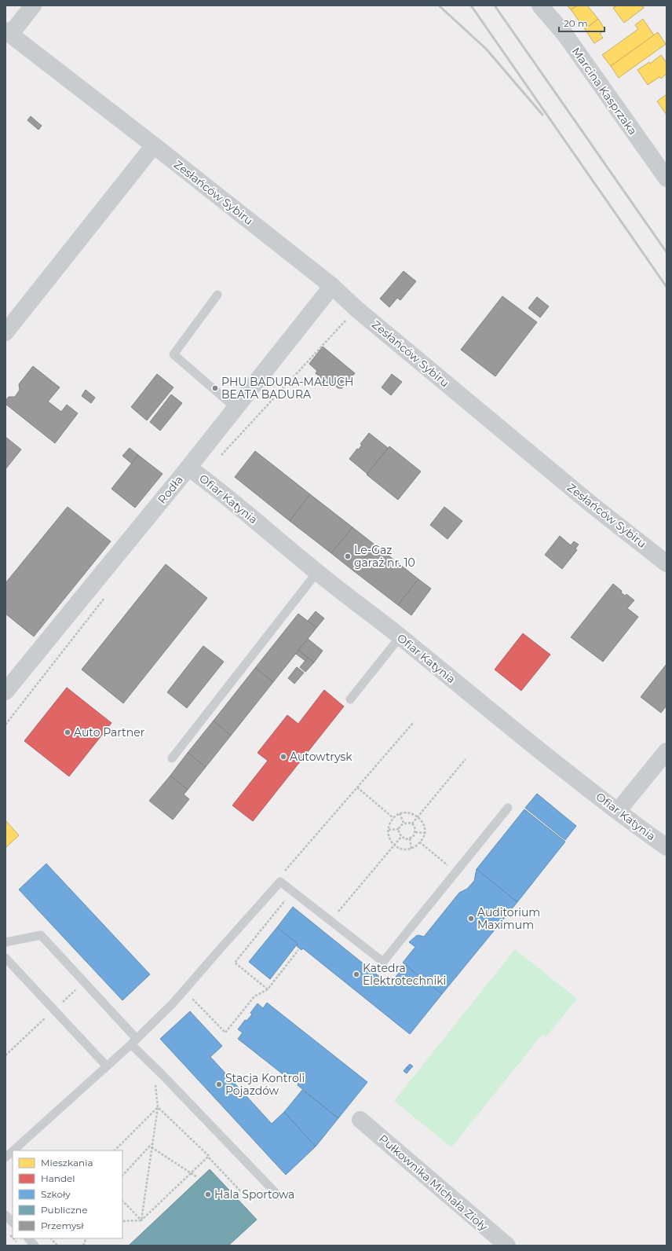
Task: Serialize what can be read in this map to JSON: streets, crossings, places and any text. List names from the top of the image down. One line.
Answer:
{"streets":{"street":["Marcina Kasprzaka","Zesłańców Sybiru","Rodła","Ofiar Katynia","Pułkownika Michała Zioły"]},"crossings":[["Zesłańców Sybiru","Rodła"],["Rodła","Ofiar Katynia"]],"places":["PHU BADURA-MAŁUCH BEATA BADURA","Le-Gaz garaż nr. 10","Auto Partner","Autowtrysk","Auditorium Maximum","Katedra Elektrotechniki","Stacja Kontroli Pojazdów","Hala Sportowa"],"legend":["Mieszkania","Handel","Szkoły","Publiczne","Przemysł"],"scale_bar":"20 m"}
